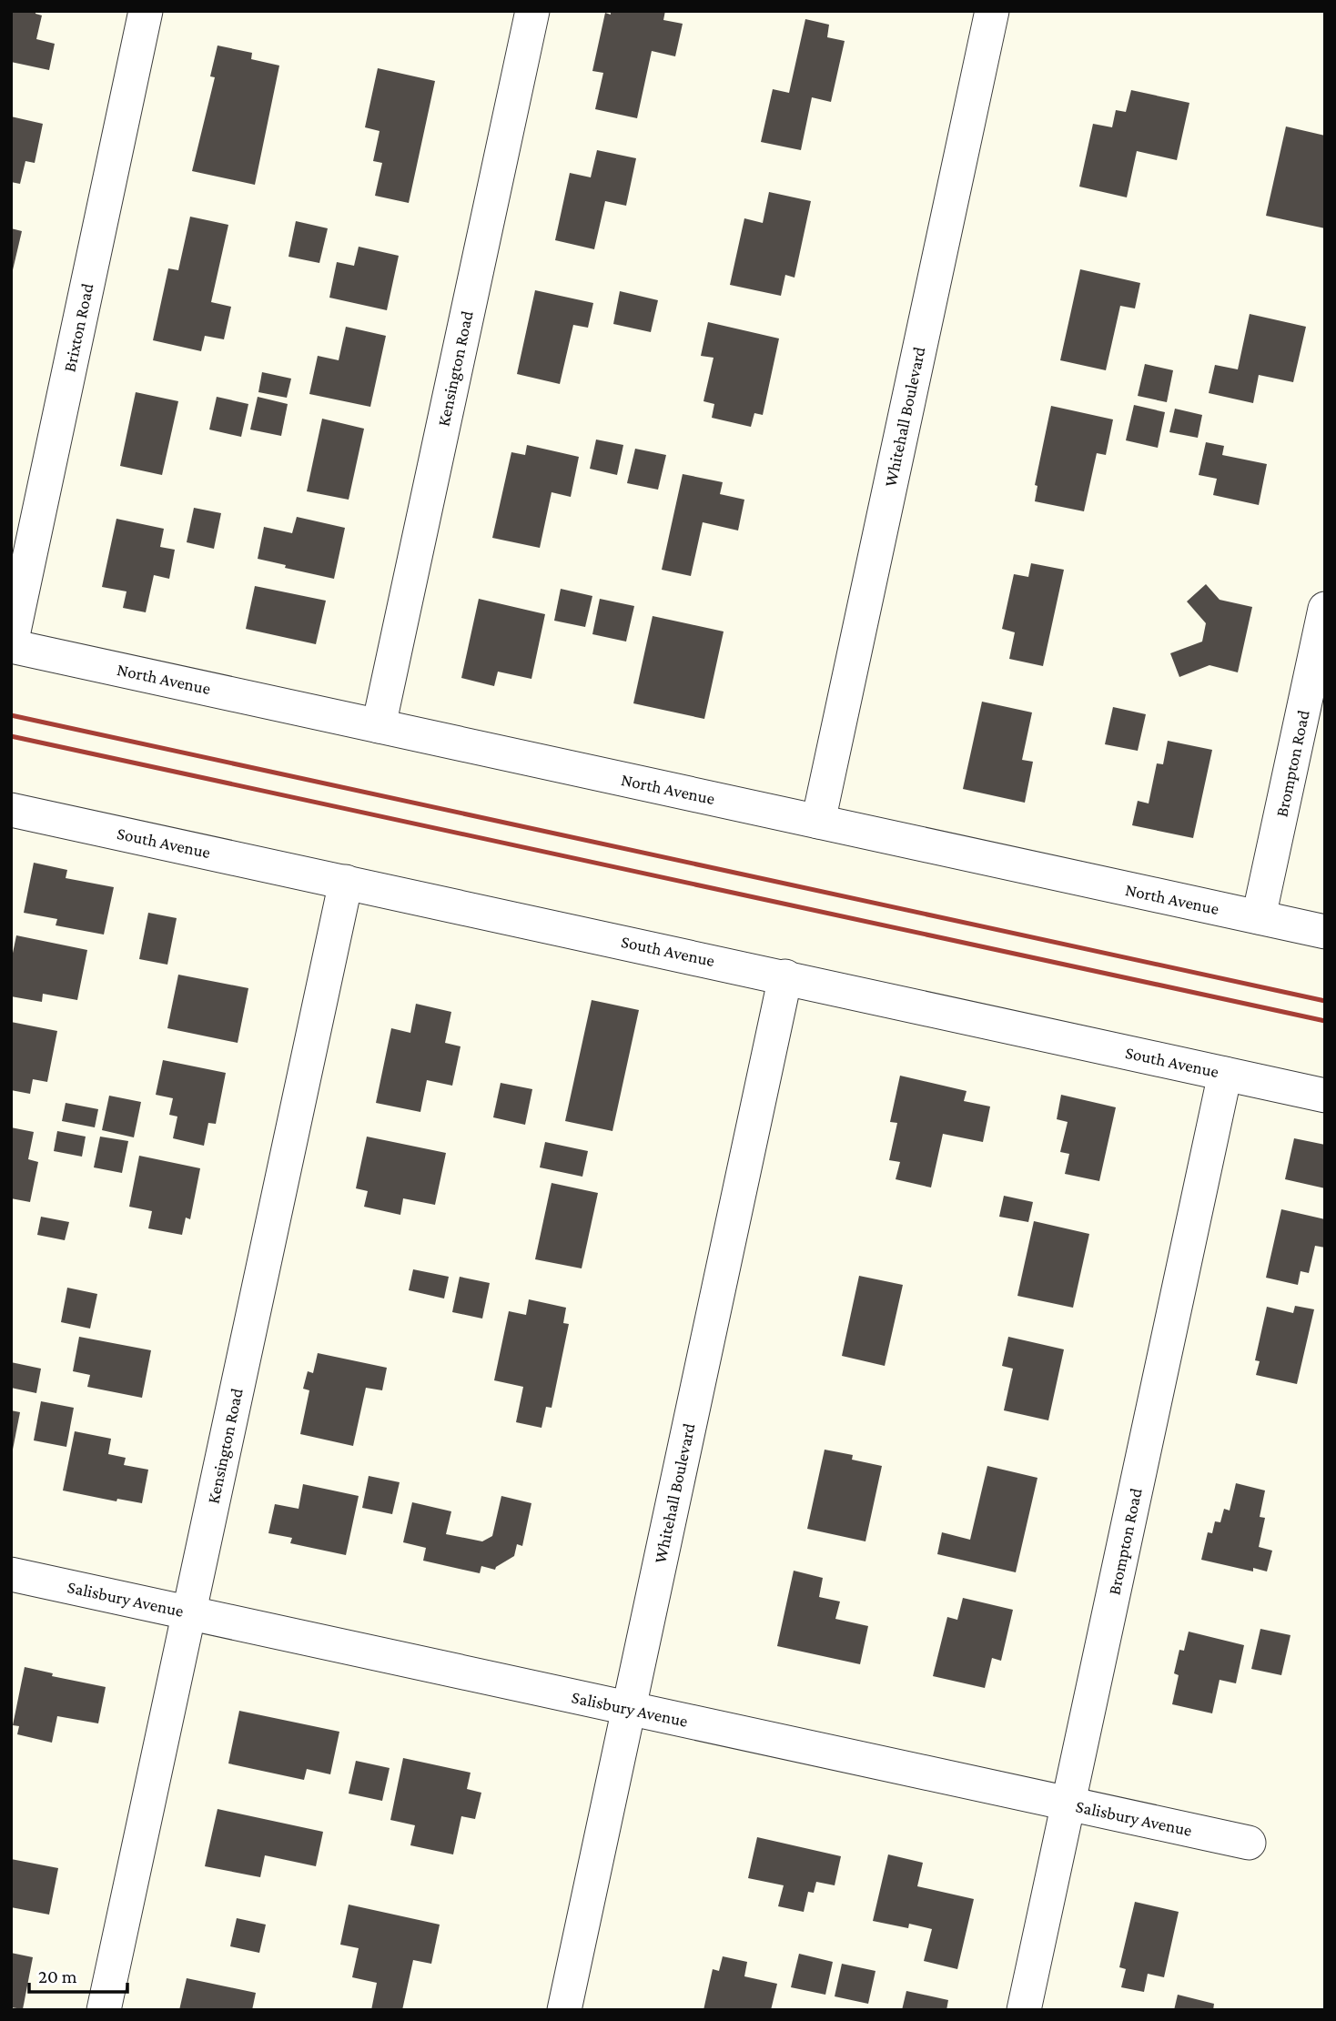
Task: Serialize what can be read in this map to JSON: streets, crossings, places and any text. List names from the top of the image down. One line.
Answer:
{"streets":{"street":["Brixton Road","Kensington Road","Whitehall Boulevard","North Avenue","Brompton Road","South Avenue","Salisbury Avenue"]},"crossings":[["Brixton Road","North Avenue"],["Kensington Road","North Avenue"],["Kensington Road","South Avenue"],["Kensington Road","Salisbury Avenue"],["Whitehall Boulevard","North Avenue"],["Whitehall Boulevard","South Avenue"],["Whitehall Boulevard","Salisbury Avenue"],["North Avenue","Brompton Road"],["Brompton Road","South Avenue"],["Brompton Road","Salisbury Avenue"]],"scale_bar":"20 m"}
